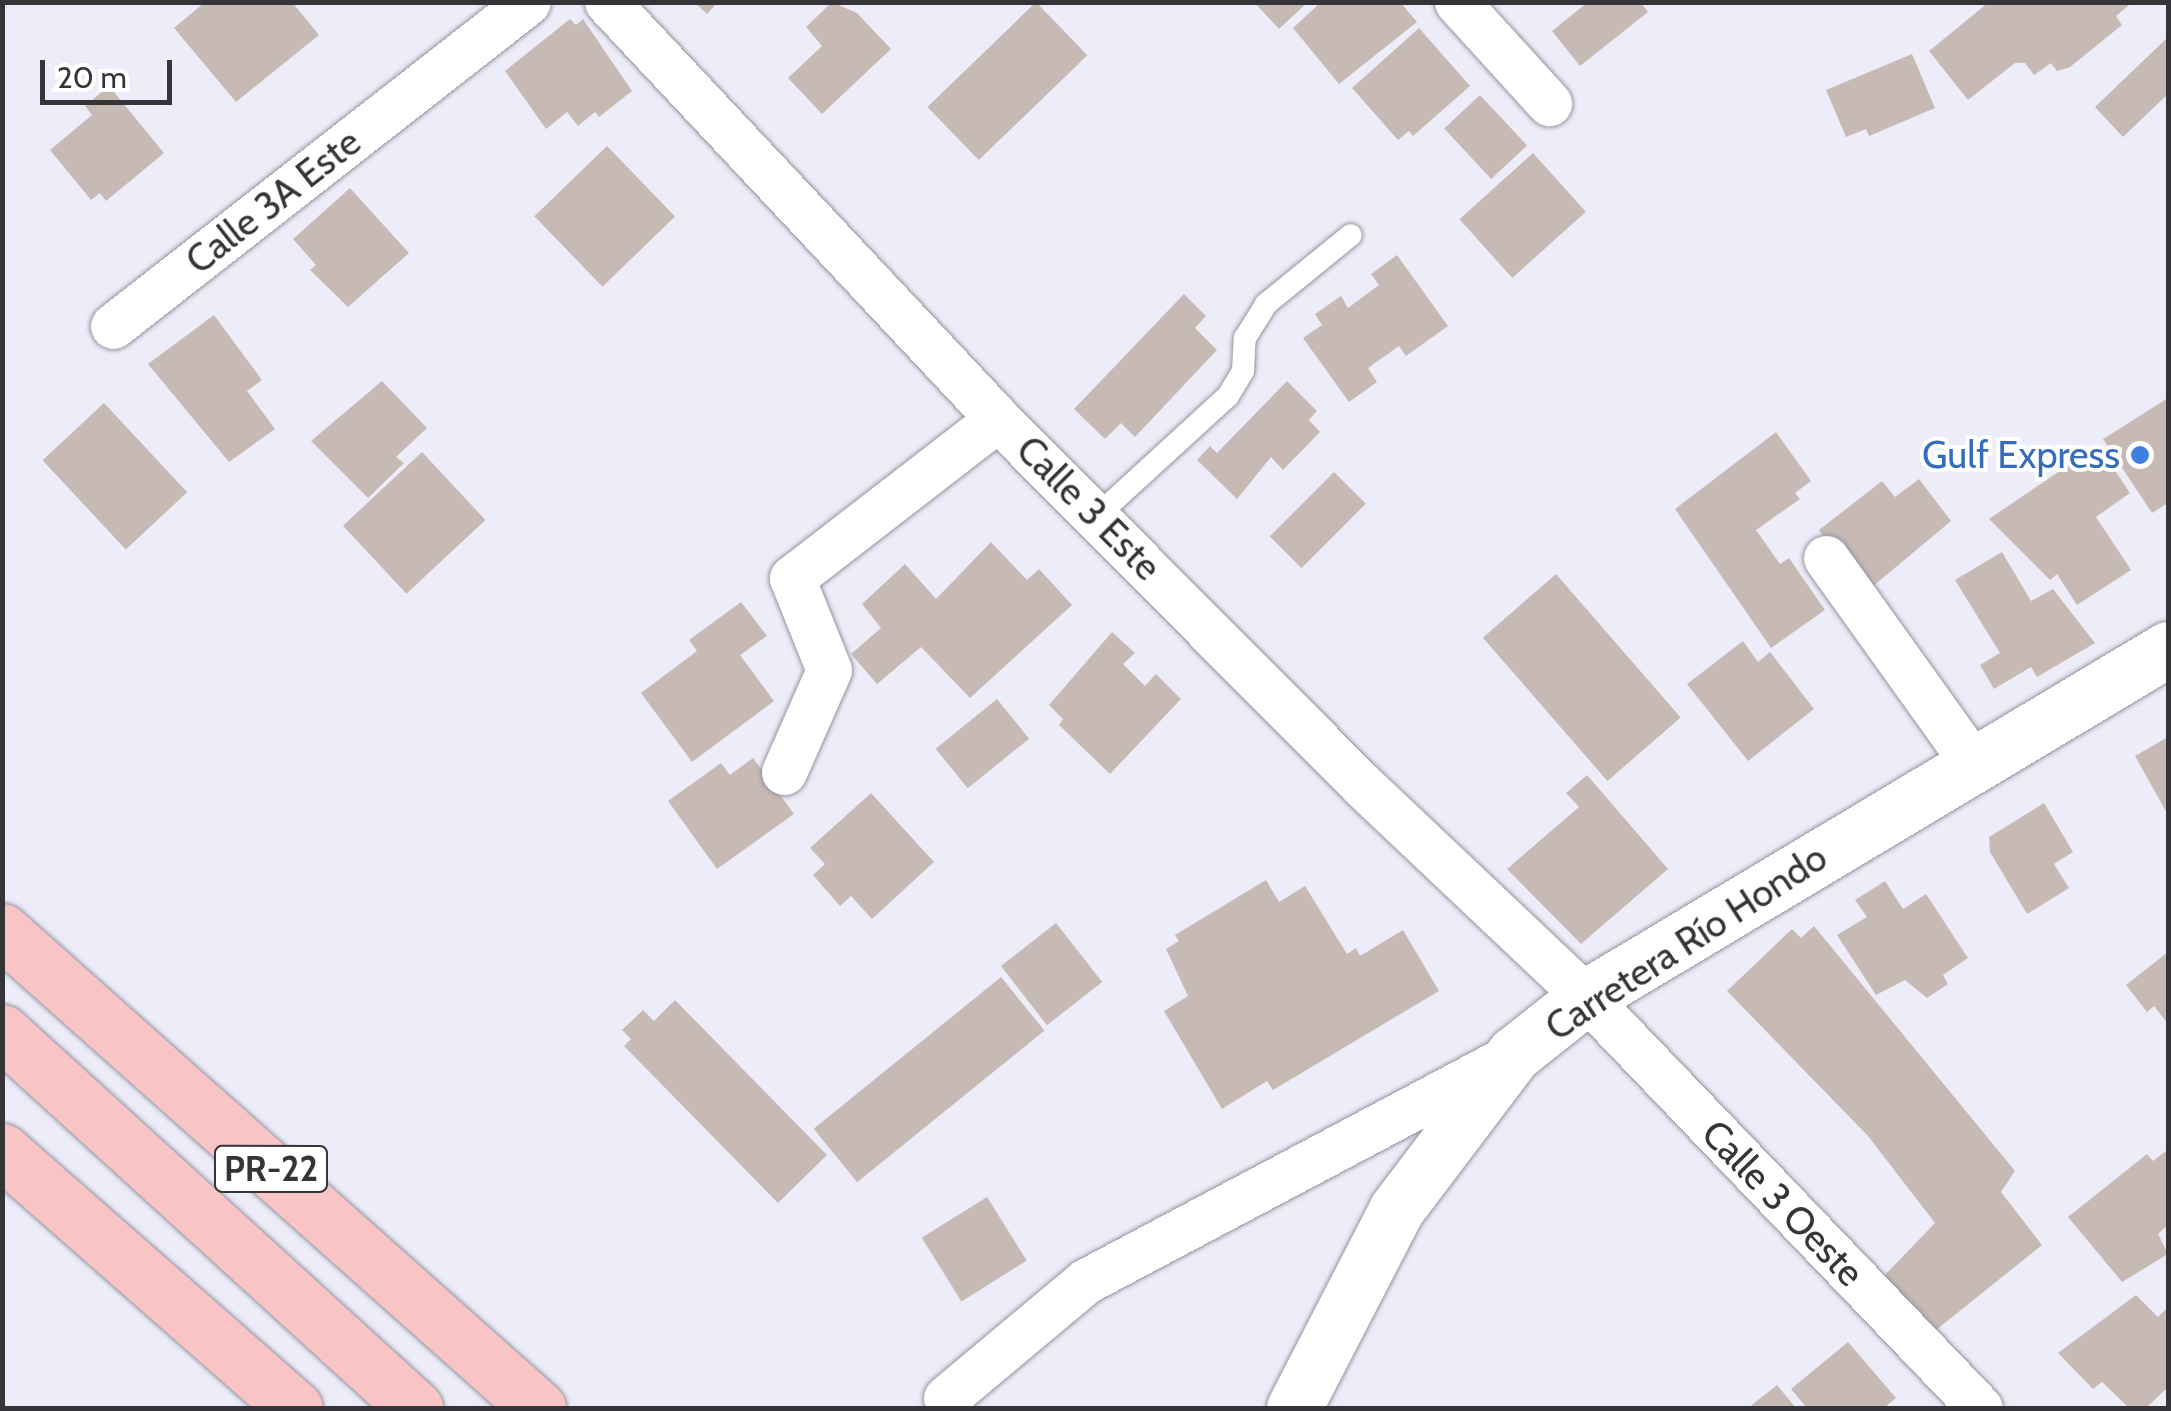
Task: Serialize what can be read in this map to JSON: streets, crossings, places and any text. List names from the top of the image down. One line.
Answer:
{"streets":{"highway":["PR-22"],"street":["Calle 3A Este","Calle 3 Este","Carretera Río Hondo","Calle 3 Oeste"]},"crossings":[["Calle 3 Este","Carretera Río Hondo"],["Calle 3 Este","Calle 3 Oeste"],["Carretera Río Hondo","Calle 3 Oeste"]],"places":["Gulf Express"],"scale_bar":"20 m"}
